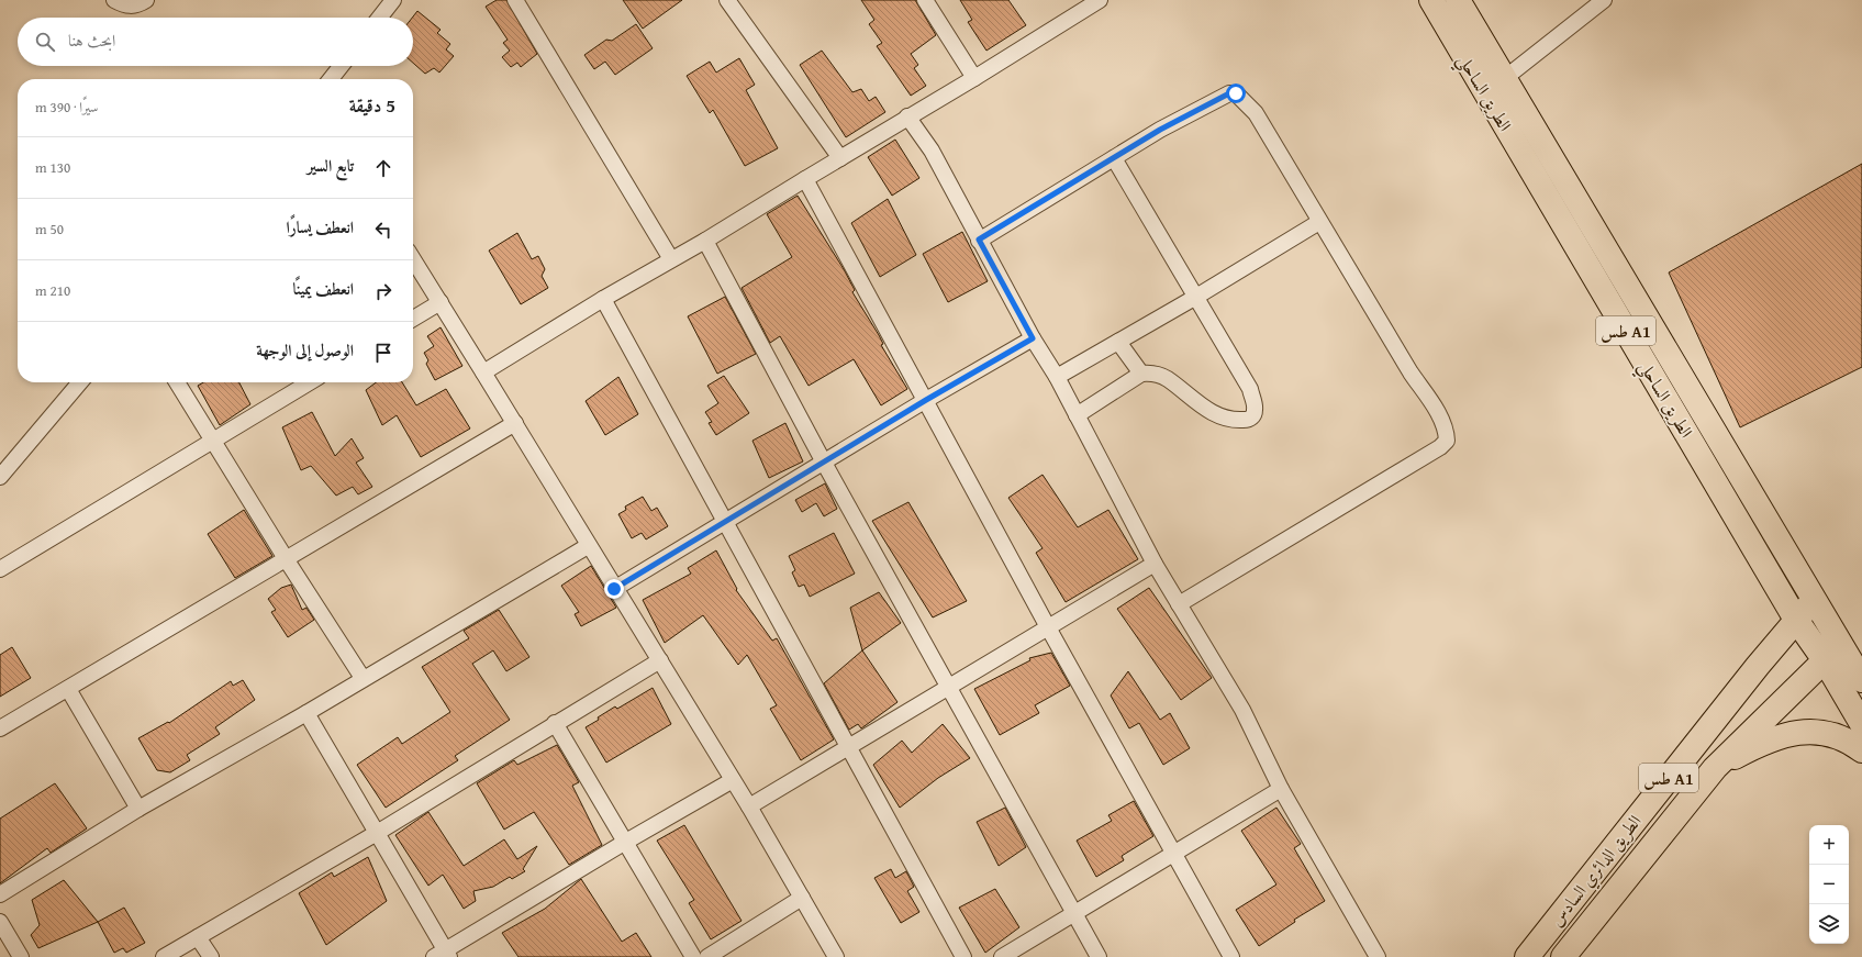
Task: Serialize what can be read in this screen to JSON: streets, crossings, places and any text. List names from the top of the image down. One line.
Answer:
{"streets":{"highway":["الطريق الساحلي","طس A1","الطريق الدائري السادس"]},"crossings":[["الطريق الساحلي","الطريق الدائري السادس"]],"page":{"search":"ابحث هنا","heading":["5 دقيقة","سيرًا · 390 m"],"list":[["تابع السير","130 m"],["انعطف يسارًا","50 m"],["انعطف يمينًا","210 m"],"الوصول إلى الوجهة"],"map_buttons":["+","−"]}}
